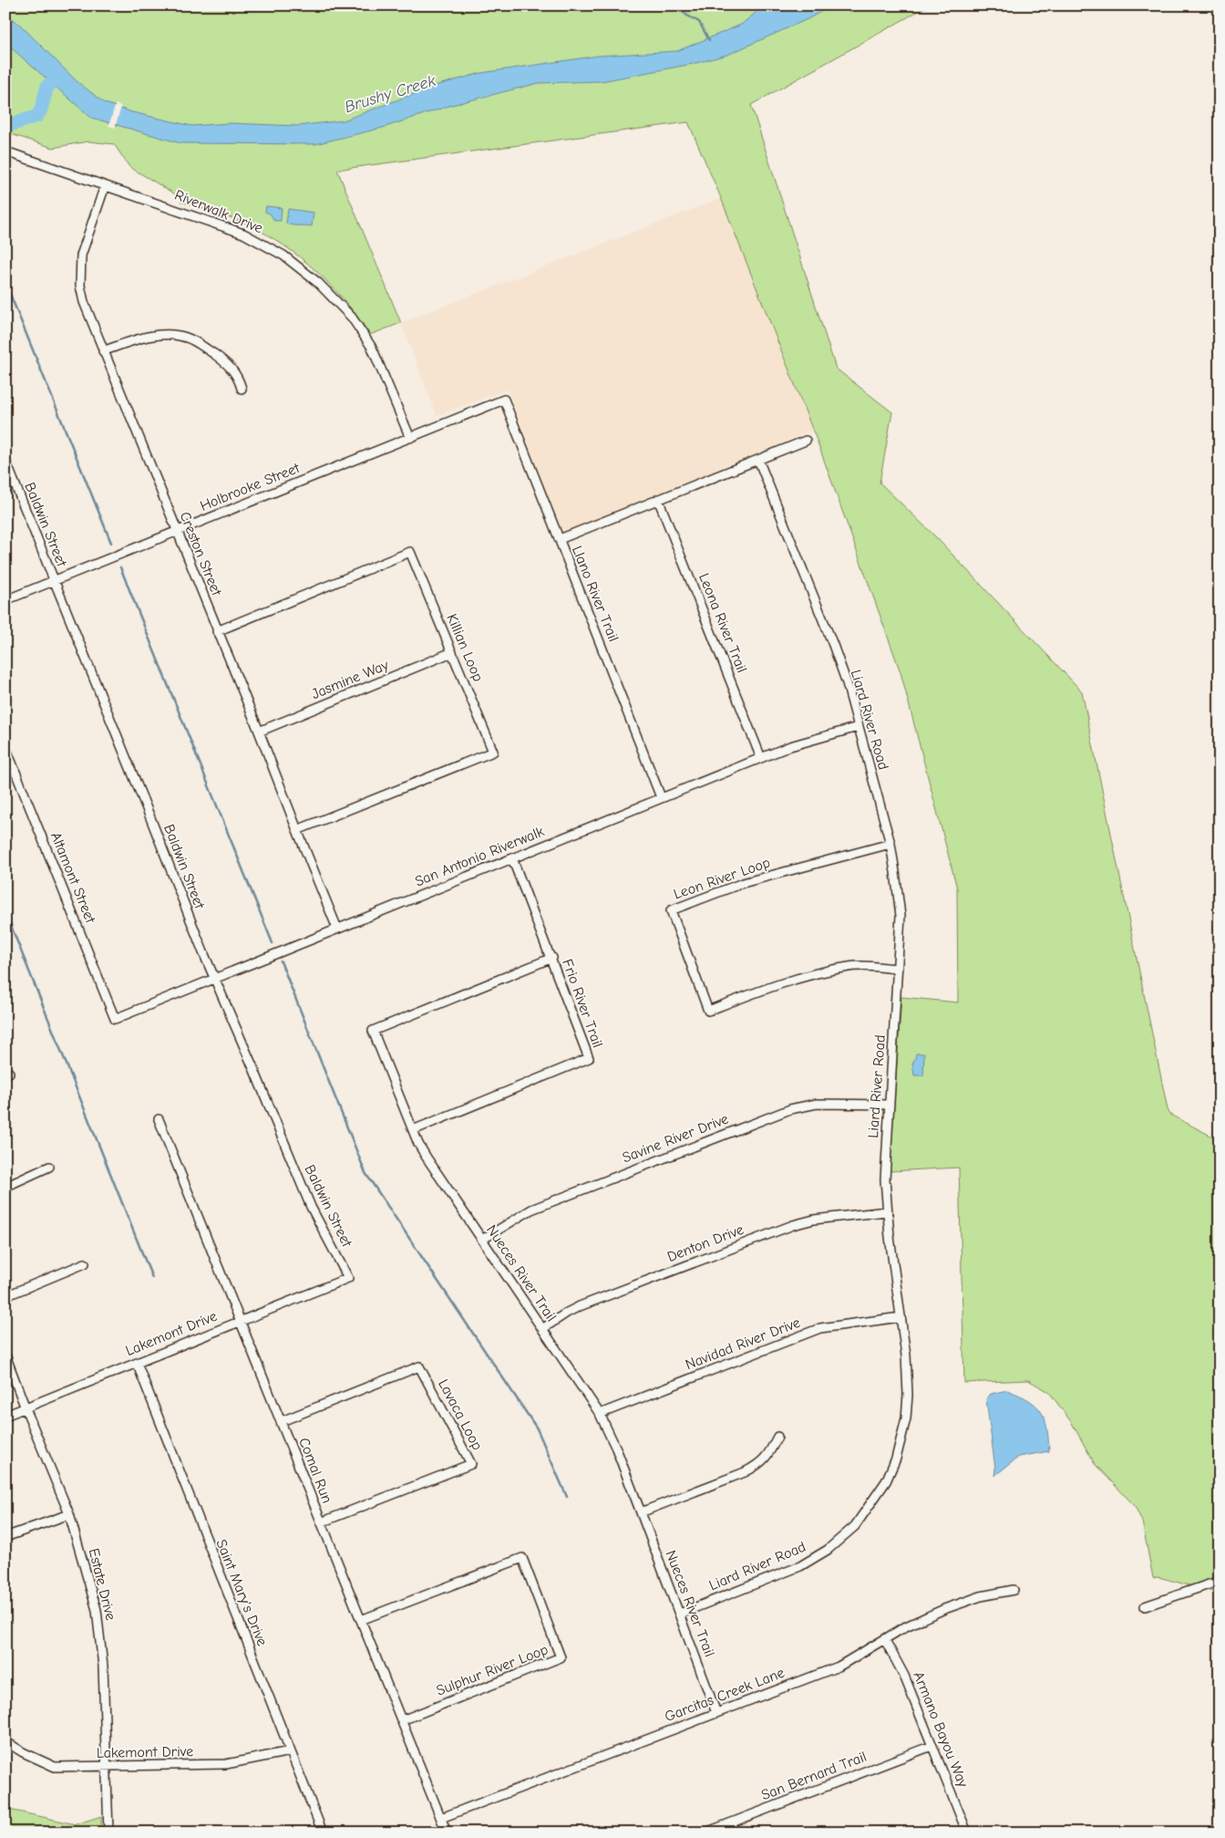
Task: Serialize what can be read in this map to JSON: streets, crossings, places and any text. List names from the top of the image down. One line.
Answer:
{"streets":{"street":["Riverwalk Drive","Holbrooke Street","Baldwin Street","Creston Street","Llano River Trail","Leona River Trail","Killian Loop","Jasmine Way","Liard River Road","San Antonio Riverwalk","Altamont Street","Leon River Loop","Frio River Trail","Savine River Drive","Denton Drive","Nueces River Trail","Lakemont Drive","Navidad River Drive","Lavaca Loop","Comal Run","Estate Drive","Saint Mary's Drive","Sulphur River Loop","Garcitas Creek Lane","Armano Bayou Way","San Bernard Trail"]},"crossings":[["Riverwalk Drive","Holbrooke Street"],["Riverwalk Drive","Creston Street"],["Holbrooke Street","Baldwin Street"],["Holbrooke Street","Creston Street"],["Holbrooke Street","Llano River Trail"],["Baldwin Street","San Antonio Riverwalk"],["Baldwin Street","Lakemont Drive"],["Creston Street","Killian Loop"],["Creston Street","Jasmine Way"],["Creston Street","San Antonio Riverwalk"],["Llano River Trail","San Antonio Riverwalk"],["Leona River Trail","San Antonio Riverwalk"],["Killian Loop","Jasmine Way"],["Liard River Road","San Antonio Riverwalk"],["Liard River Road","Leon River Loop"],["Liard River Road","Savine River Drive"],["Liard River Road","Denton Drive"],["Liard River Road","Nueces River Trail"],["Liard River Road","Navidad River Drive"],["San Antonio Riverwalk","Altamont Street"],["San Antonio Riverwalk","Frio River Trail"],["Frio River Trail","Nueces River Trail"],["Savine River Drive","Nueces River Trail"],["Denton Drive","Nueces River Trail"],["Nueces River Trail","Navidad River Drive"],["Nueces River Trail","Garcitas Creek Lane"],["Lakemont Drive","Comal Run"],["Lakemont Drive","Estate Drive"],["Lakemont Drive","Saint Mary's Drive"],["Lavaca Loop","Comal Run"],["Comal Run","Sulphur River Loop"],["Comal Run","Garcitas Creek Lane"],["Garcitas Creek Lane","Armano Bayou Way"],["Armano Bayou Way","San Bernard Trail"]],"water":["Brushy Creek"]}
